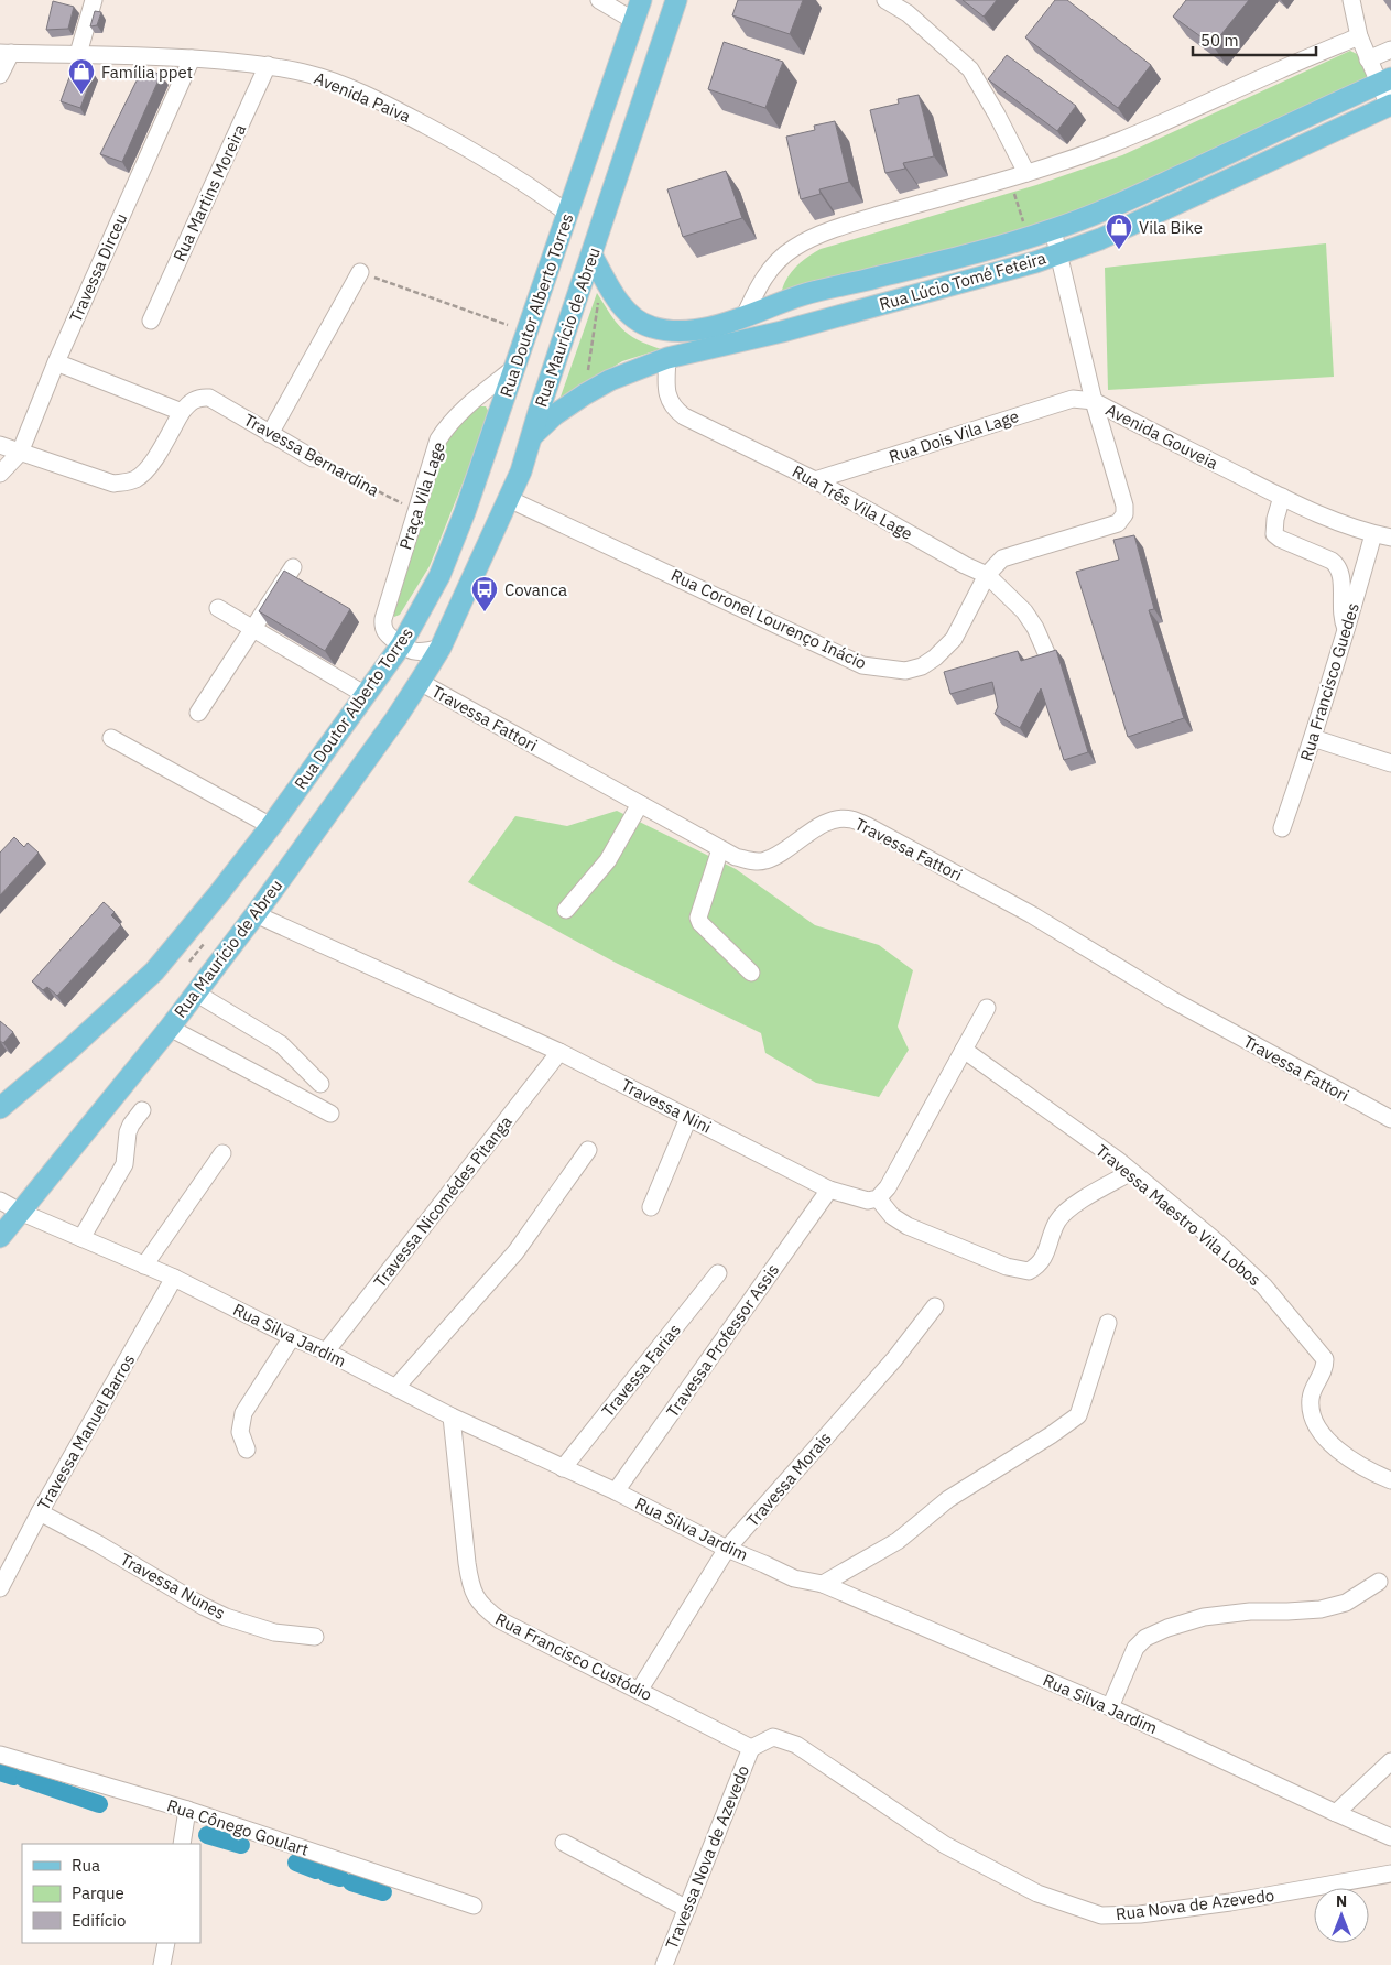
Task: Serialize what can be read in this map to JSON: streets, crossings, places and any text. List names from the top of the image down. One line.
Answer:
{"streets":{"main road":["Rua Lúcio Tomé Feteira","Rua Doutor Alberto Torres","Rua Maurício de Abreu"],"street":["Avenida Paiva","Rua Martins Moreira","Travessa Dirceu","Rua Dois Vila Lage","Avenida Gouveia","Travessa Bernardina","Praça Vila Lage","Rua Três Vila Lage","Rua Coronel Lourenço Inácio","Rua Francisco Guedes","Travessa Fattori","Travessa Nini","Travessa Nicomédes Pitanga","Travessa Maestro Vila Lobos","Rua Silva Jardim","Travessa Professor Assis","Travessa Farias","Travessa Manuel Barros","Travessa Morais","Travessa Nunes","Rua Francisco Custódio","Rua Cônego Goulart","Travessa Nova de Azevedo","Rua Nova de Azevedo"]},"crossings":[["Avenida Paiva","Rua Martins Moreira"],["Avenida Paiva","Travessa Dirceu"],["Avenida Paiva","Rua Doutor Alberto Torres"],["Rua Lúcio Tomé Feteira","Rua Maurício de Abreu"],["Rua Lúcio Tomé Feteira","Avenida Gouveia"],["Rua Lúcio Tomé Feteira","Rua Três Vila Lage"],["Rua Doutor Alberto Torres","Praça Vila Lage"],["Rua Maurício de Abreu","Rua Coronel Lourenço Inácio"],["Rua Maurício de Abreu","Travessa Fattori"],["Rua Maurício de Abreu","Travessa Nini"],["Rua Maurício de Abreu","Rua Silva Jardim"],["Rua Dois Vila Lage","Avenida Gouveia"],["Rua Dois Vila Lage","Rua Três Vila Lage"],["Rua Dois Vila Lage","Rua Coronel Lourenço Inácio"],["Avenida Gouveia","Rua Coronel Lourenço Inácio"],["Avenida Gouveia","Rua Francisco Guedes"],["Travessa Bernardina","Praça Vila Lage"],["Rua Três Vila Lage","Rua Coronel Lourenço Inácio"],["Travessa Nini","Travessa Nicomédes Pitanga"],["Travessa Nini","Travessa Professor Assis"],["Travessa Nicomédes Pitanga","Rua Silva Jardim"],["Rua Silva Jardim","Travessa Professor Assis"],["Rua Silva Jardim","Travessa Farias"],["Rua Silva Jardim","Travessa Manuel Barros"],["Rua Silva Jardim","Travessa Morais"],["Rua Silva Jardim","Rua Francisco Custódio"],["Travessa Manuel Barros","Travessa Nunes"],["Travessa Morais","Rua Francisco Custódio"],["Rua Francisco Custódio","Travessa Nova de Azevedo"],["Rua Francisco Custódio","Rua Nova de Azevedo"],["Travessa Nova de Azevedo","Rua Nova de Azevedo"]],"places":{"shop":["Família ppet","Vila Bike"],"bus stop":["Covanca"]},"legend":["Rua","Parque","Edifício"],"scale_bar":"50 m","north":"top"}
